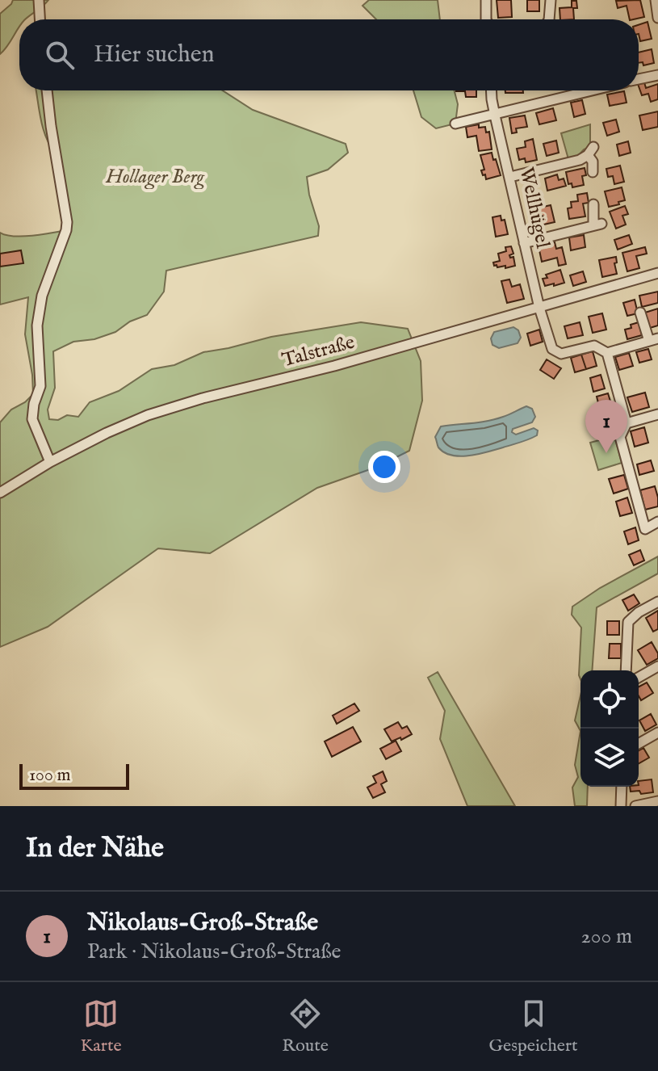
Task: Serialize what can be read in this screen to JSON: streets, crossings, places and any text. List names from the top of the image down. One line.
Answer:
{"streets":{"street":["Wellhügel","Talstraße"]},"crossings":[["Wellhügel","Talstraße"]],"parks":["Hollager Berg"],"scale_bar":"100 m","page":{"search":"Hier suchen","pins":"1","scale":"100 m","heading":"In der Nähe","list":[{"mark":"1","name":"Nikolaus-Groß-Straße","note":"Park · Nikolaus-Groß-Straße","value":"200 m"}],"nav":["Karte","Route","Gespeichert"]}}
